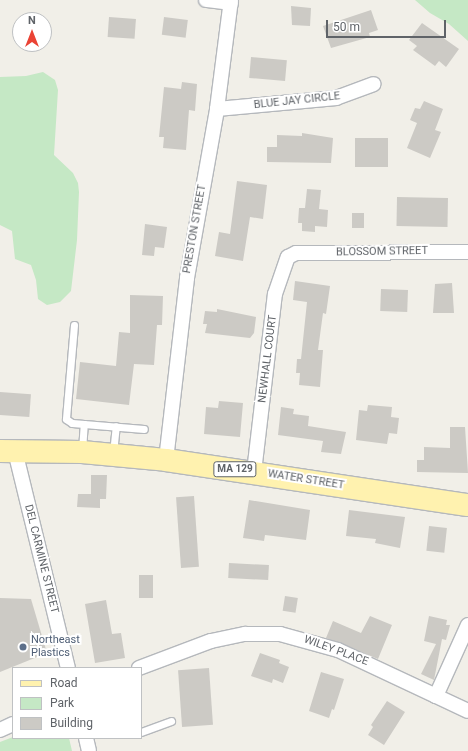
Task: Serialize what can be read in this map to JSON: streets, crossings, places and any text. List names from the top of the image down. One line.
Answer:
{"streets":{"main road":["MA 129","WATER STREET"],"street":["BLUE JAY CIRCLE","PRESTON STREET","BLOSSOM STREET","NEWHALL COURT","DEL CARMINE STREET","WILEY PLACE"]},"crossings":[["BLUE JAY CIRCLE","PRESTON STREET"],["PRESTON STREET","WATER STREET"],["BLOSSOM STREET","NEWHALL COURT"],["NEWHALL COURT","WATER STREET"],["WATER STREET","DEL CARMINE STREET"]],"places":["Northeast Plastics"],"legend":["Road","Park","Building"],"scale_bar":"50 m","north":"top"}
